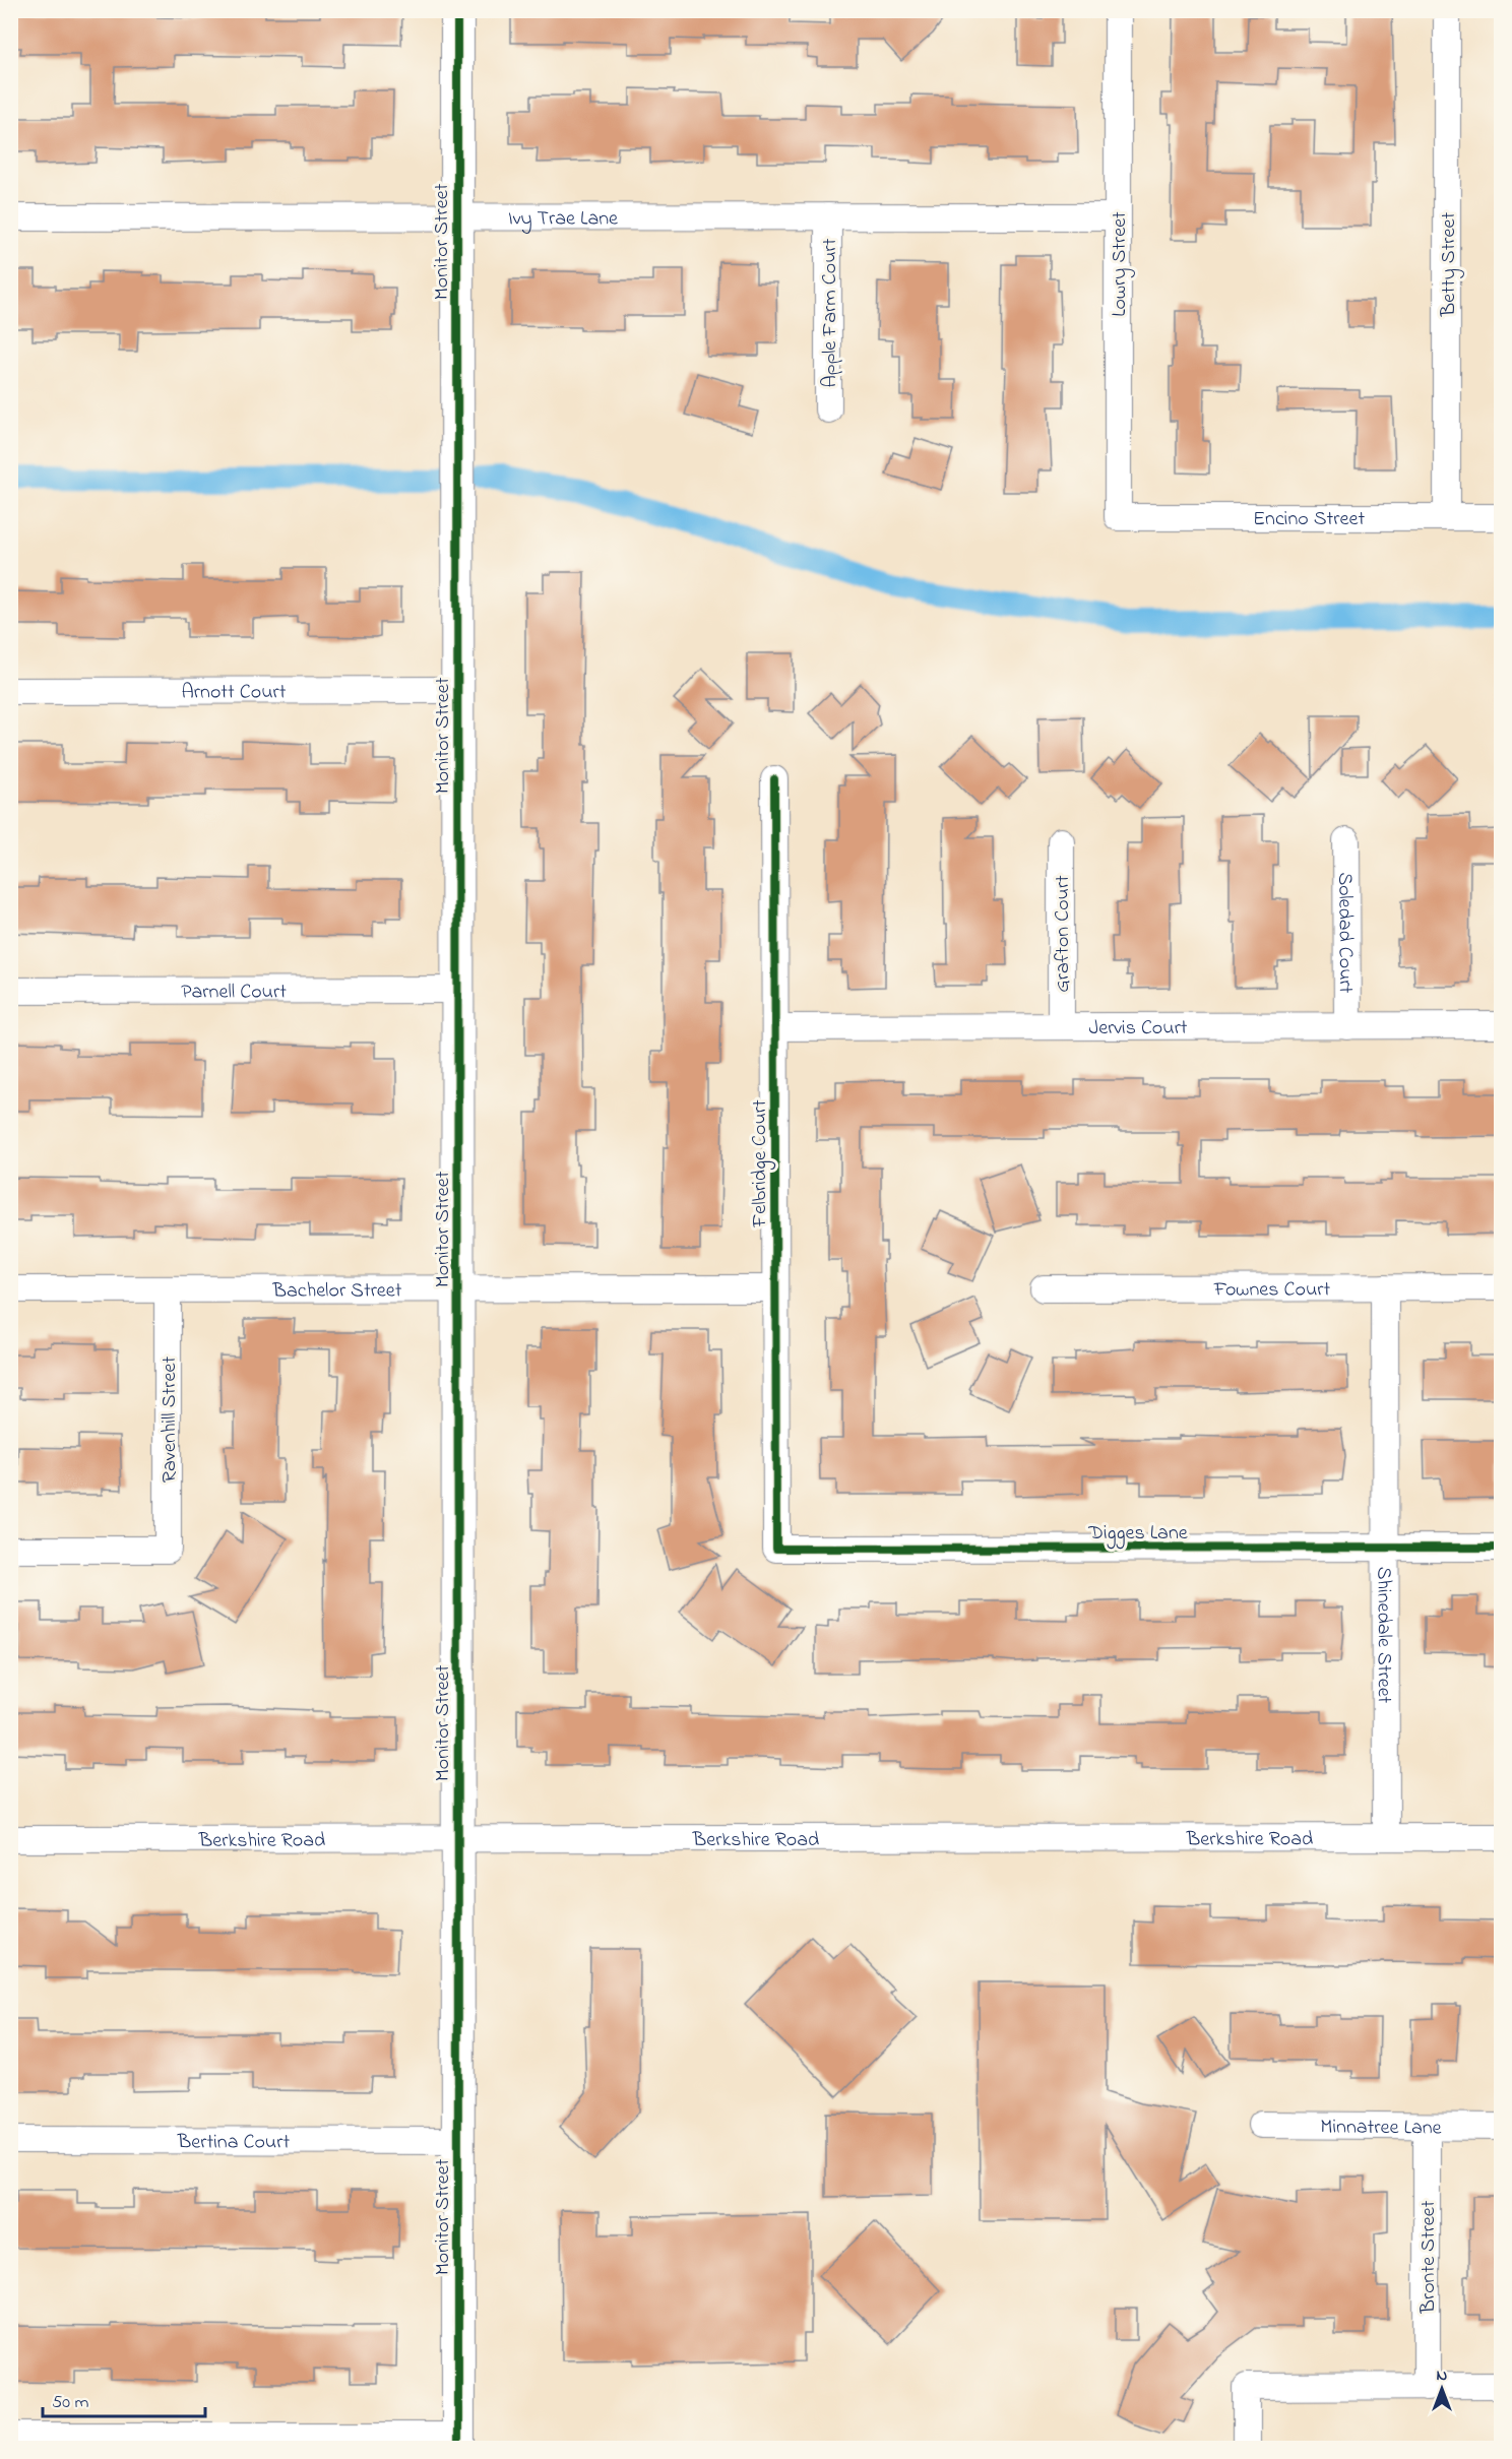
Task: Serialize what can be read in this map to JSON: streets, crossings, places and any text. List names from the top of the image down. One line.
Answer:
{"streets":{"street":["Ivy Trae Lane","Monitor Street","Lowry Street","Betty Street","Apple Farm Court","Encino Street","Arnott Court","Grafton Court","Soledad Court","Parnell Court","Jervis Court","Felbridge Court","Fownes Court","Bachelor Street","Ravenhill Street","Digges Lane","Shinedale Street","Berkshire Road","Minnatree Lane","Bertina Court","Bronte Street"]},"crossings":[["Ivy Trae Lane","Monitor Street"],["Ivy Trae Lane","Lowry Street"],["Ivy Trae Lane","Apple Farm Court"],["Monitor Street","Arnott Court"],["Monitor Street","Parnell Court"],["Monitor Street","Bachelor Street"],["Monitor Street","Berkshire Road"],["Monitor Street","Bertina Court"],["Lowry Street","Encino Street"],["Betty Street","Encino Street"],["Grafton Court","Jervis Court"],["Soledad Court","Jervis Court"],["Jervis Court","Felbridge Court"],["Felbridge Court","Bachelor Street"],["Felbridge Court","Digges Lane"],["Fownes Court","Shinedale Street"],["Bachelor Street","Ravenhill Street"],["Digges Lane","Shinedale Street"],["Shinedale Street","Berkshire Road"],["Minnatree Lane","Bronte Street"]],"scale_bar":"50 m","north":"top"}
